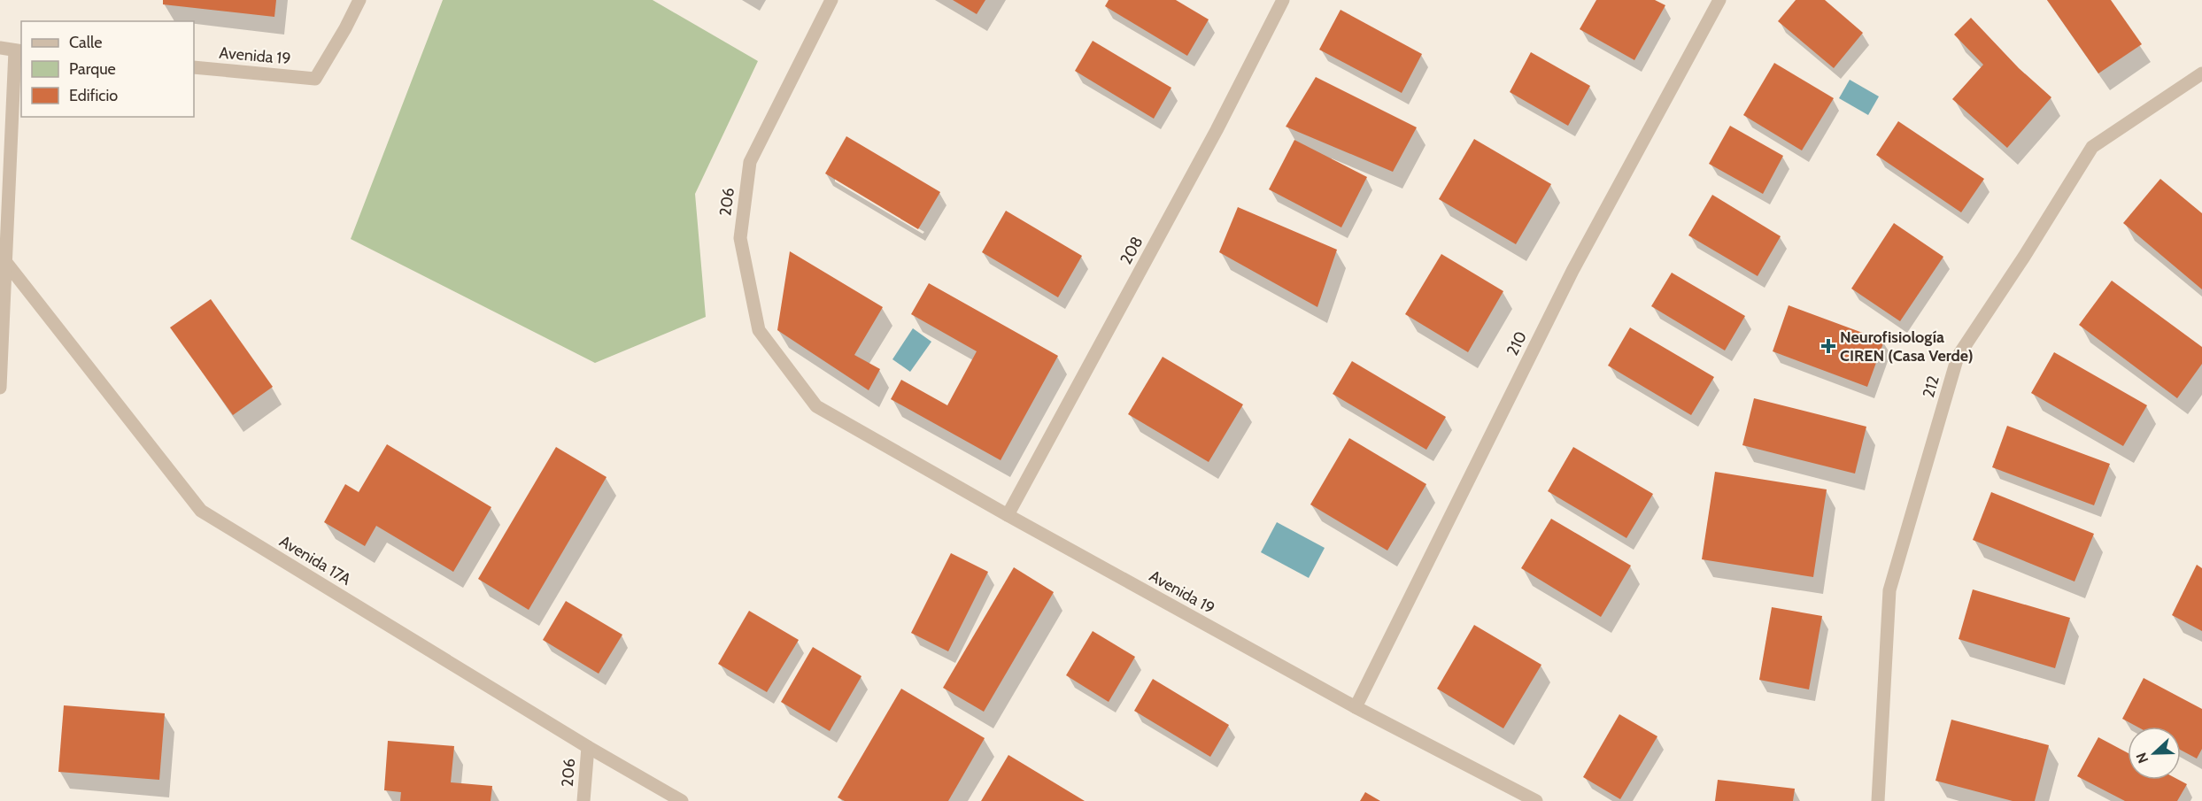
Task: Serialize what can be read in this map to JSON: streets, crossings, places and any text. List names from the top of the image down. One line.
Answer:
{"streets":{"street":["Avenida 19","206","208","210","212","Avenida 17A"]},"crossings":[["Avenida 19","206"],["Avenida 19","208"],["Avenida 19","210"],["206","Avenida 17A"]],"places":{"health":["Neurofisiología CIREN (Casa Verde)"]},"legend":["Calle","Parque","Edificio"],"north":"left"}
